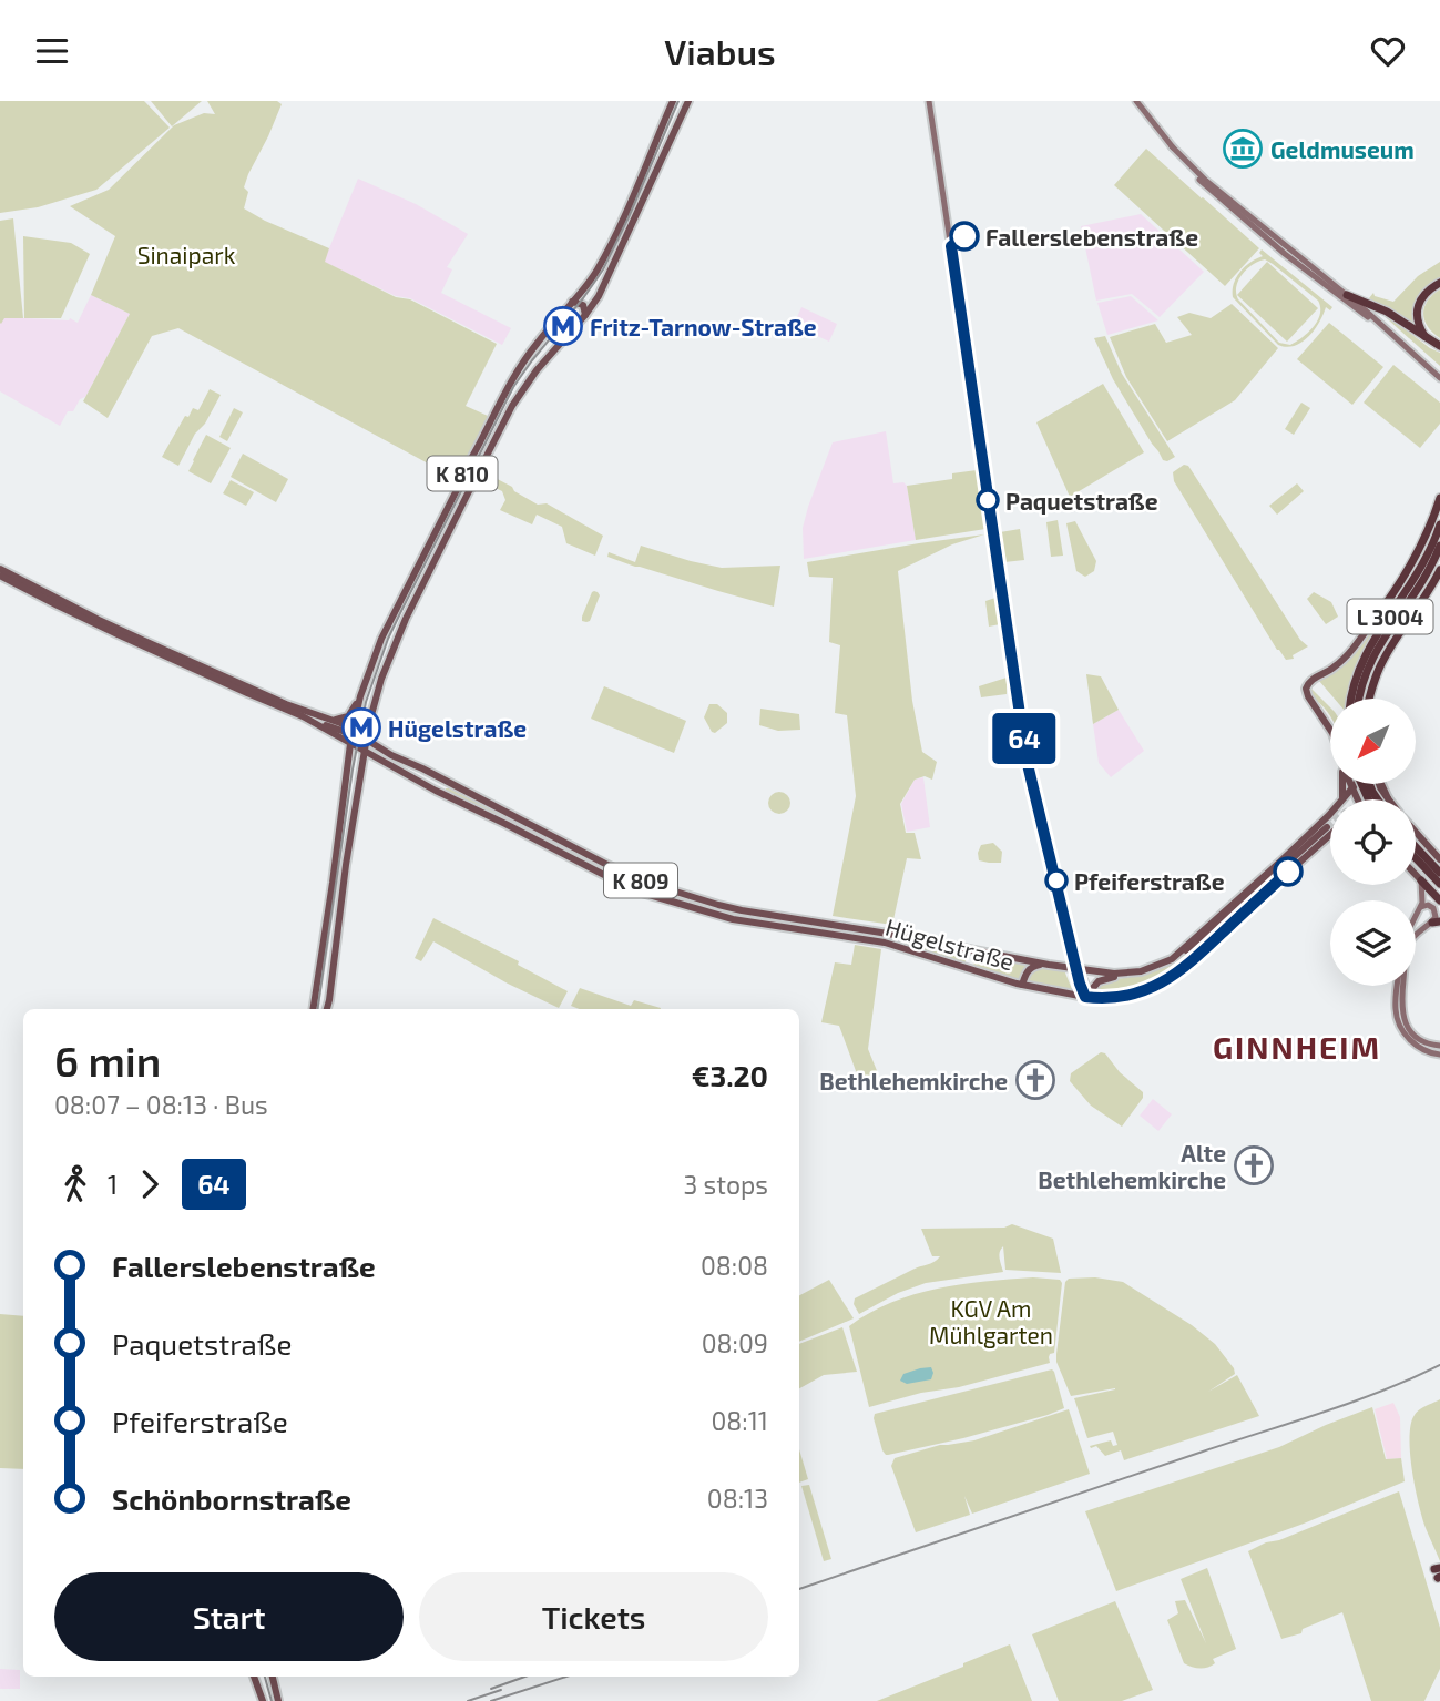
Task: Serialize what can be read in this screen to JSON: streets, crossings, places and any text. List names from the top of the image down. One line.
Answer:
{"streets":{"highway":["L 3004"],"main road":["K 810","K 809","Hügelstraße"]},"crossings":[["K 810","Hügelstraße"],["K 809","Hügelstraße"]],"districts":["GINNHEIM"],"parks":["Sinaipark","KGV Am Mühlgarten"],"places":{"museum":["Geldmuseum"],"other":["Fallerslebenstraße","Paquetstraße","Pfeiferstraße"],"metro station":["Fritz-Tarnow-Straße","Hügelstraße"],"church":["Bethlehemkirche","Alte Bethlehemkirche"]},"lines":["bus line 64"],"north":"bottom left","page":{"header":"Viabus","on_map":"64","heading":["6 min","08:07 – 08:13 · Bus","€3.20"],"legs":["1","64","3 stops"],"list":[{"name":"Fallerslebenstraße","value":"08:08"},{"name":"Paquetstraße","value":"08:09"},{"name":"Pfeiferstraße","value":"08:11"},{"name":"Schönbornstraße","value":"08:13"}],"buttons":["Start","Tickets"]}}
